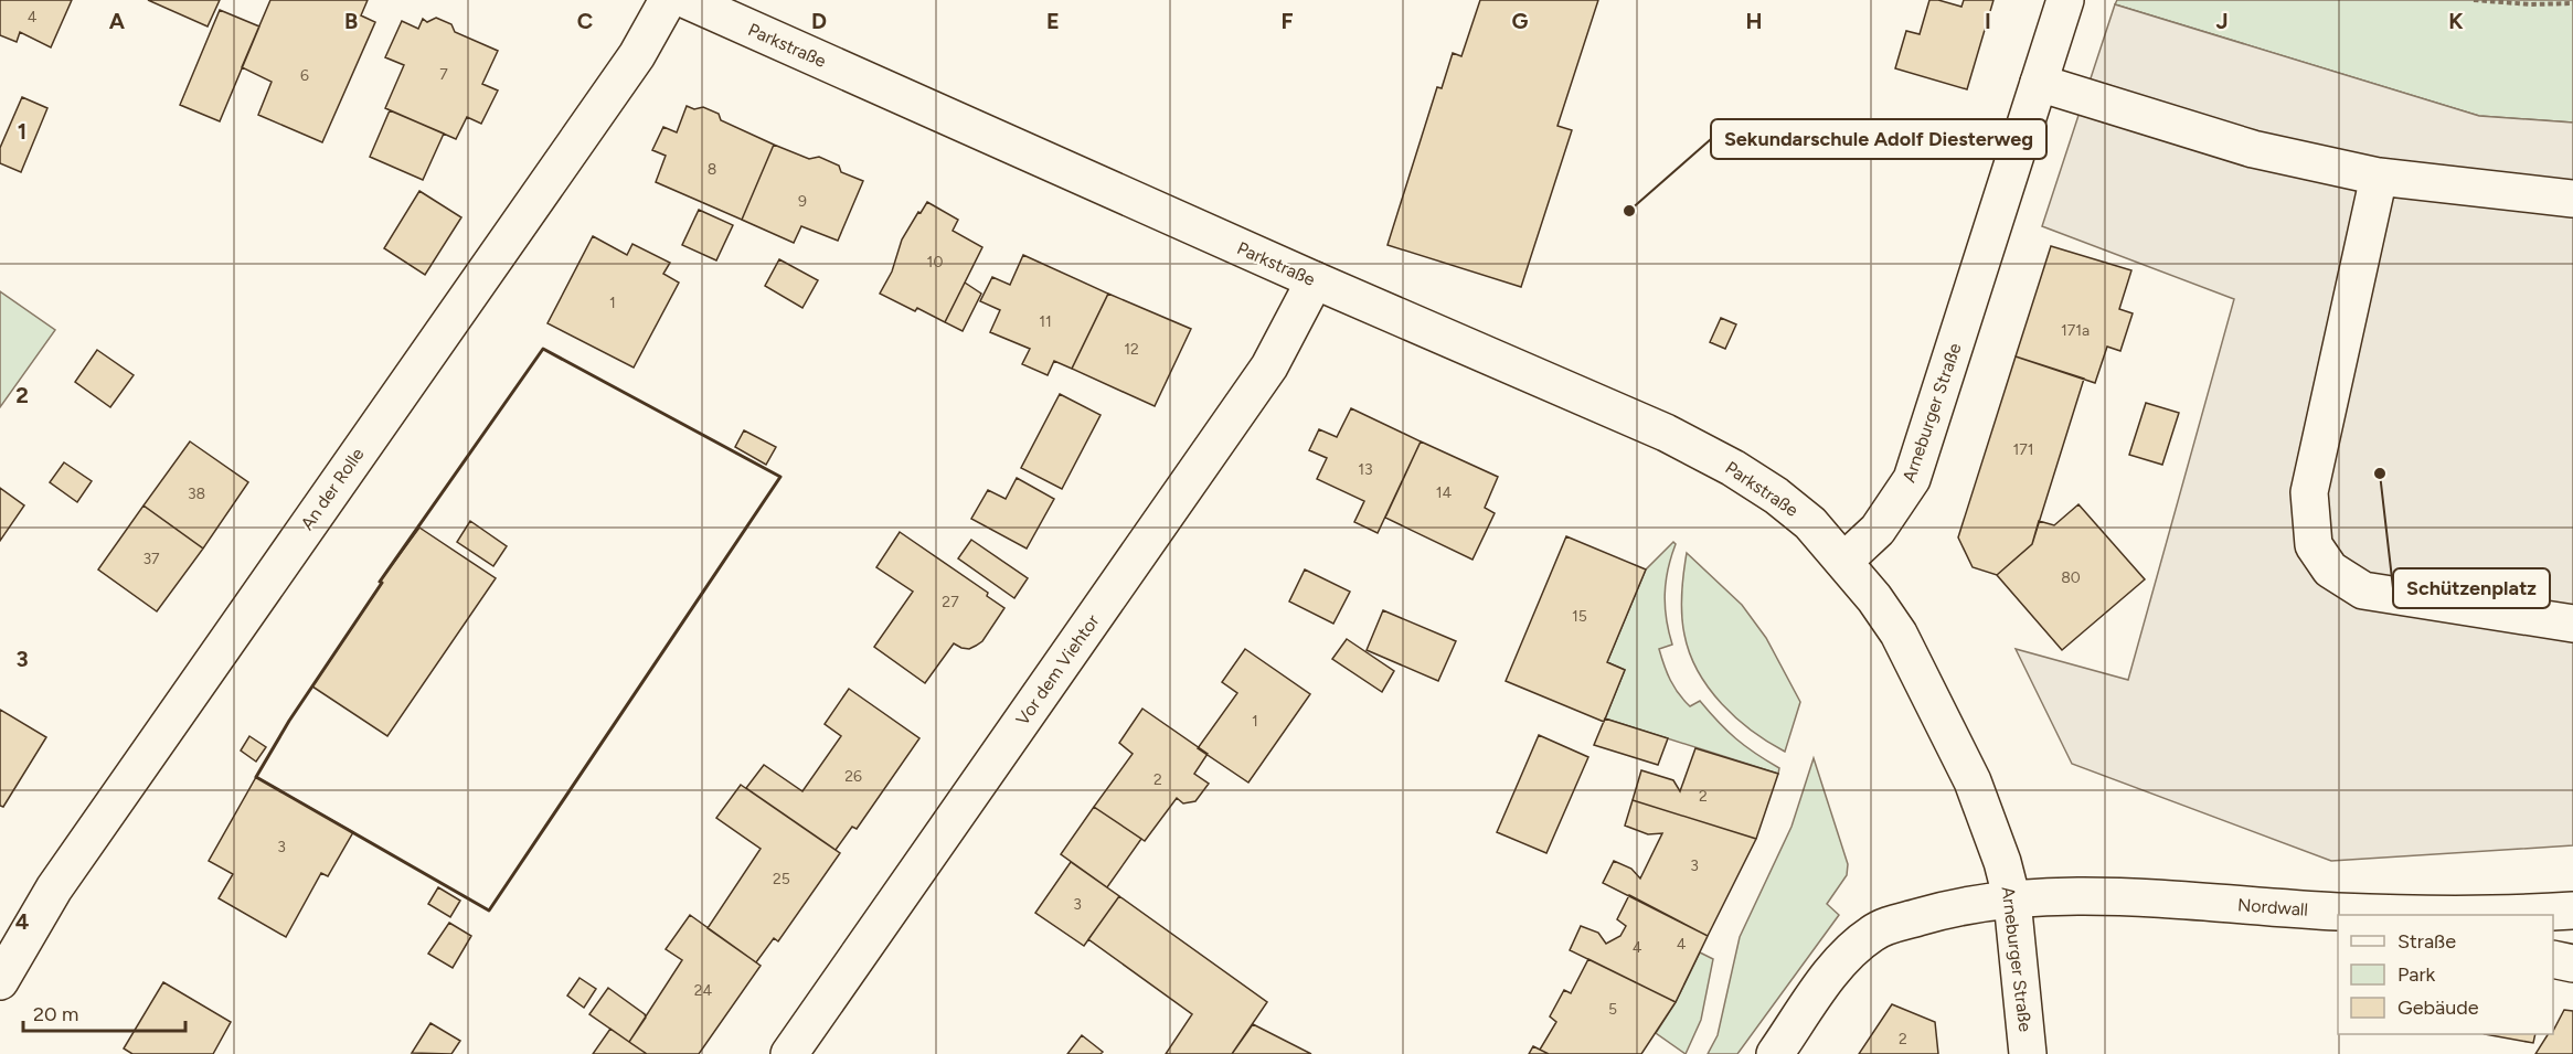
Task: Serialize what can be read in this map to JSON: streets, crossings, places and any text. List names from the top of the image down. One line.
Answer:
{"streets":{"street":["Parkstraße","Arneburger Straße","An der Rolle","Vor dem Viehtor","Nordwall"]},"crossings":[["Parkstraße","Arneburger Straße"],["Parkstraße","Vor dem Viehtor"],["Arneburger Straße","Nordwall"]],"places":["Sekundarschule Adolf Diesterweg","Schützenplatz"],"house_numbers":["4","7","6","8","9","10","1","11","171a","12","171","13","14","38","37","80","27","15","1","26","2","2","3","3","25","3","4","4","24","5","2"],"legend":["Straße","Park","Gebäude"],"scale_bar":"20 m","grid":{"columns":["A","B","C","D","E","F","G","H","I","J","K"],"rows":["1","2","3","4"]}}
